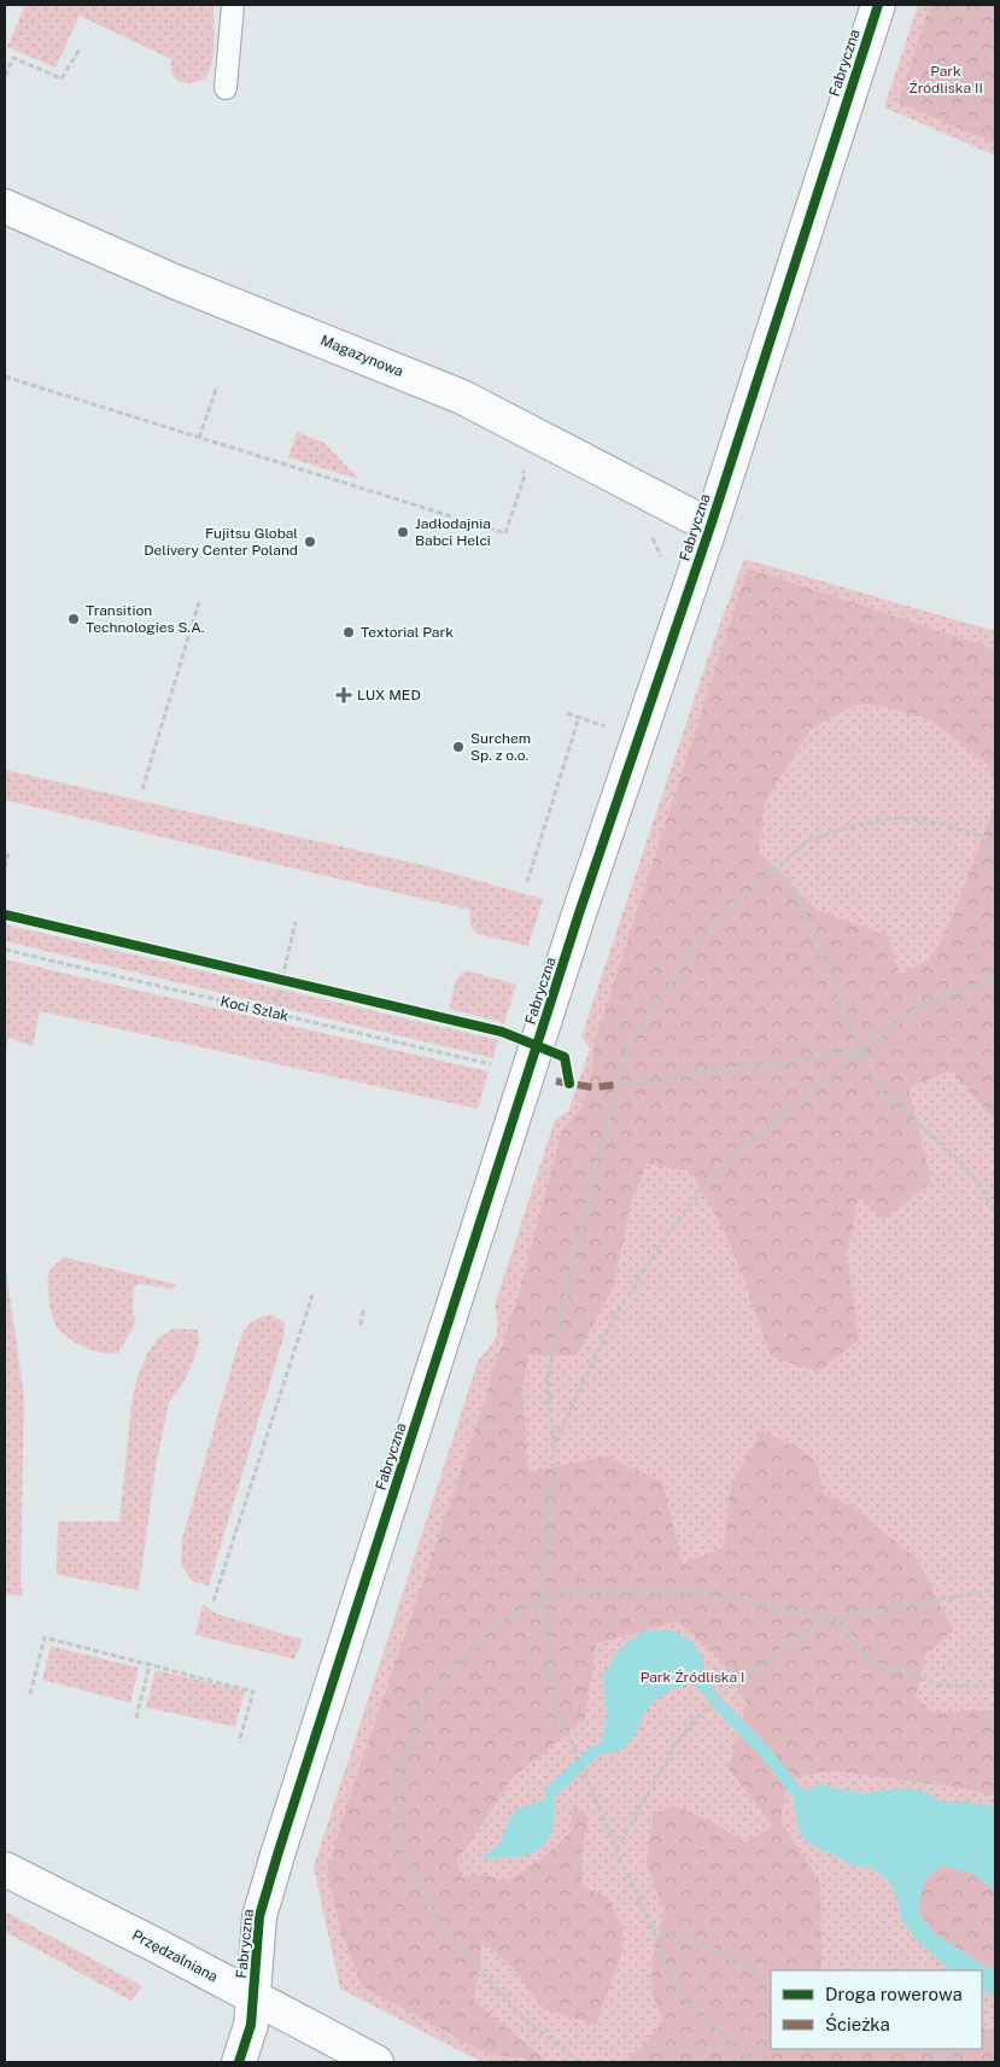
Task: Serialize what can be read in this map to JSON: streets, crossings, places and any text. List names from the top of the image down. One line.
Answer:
{"streets":{"street":["Fabryczna","Magazynowa","Przędzalniana"],"path":["Koci Szlak"]},"crossings":[["Fabryczna","Magazynowa"],["Fabryczna","Przędzalniana"]],"parks":["Park Źródliska II","Park Źródliska I"],"places":{"other":["Jadłodajnia Babci Helci","Fujitsu Global Delivery Center Poland","Transition Technologies S.A.","Textorial Park","Surchem Sp. z o.o."],"health":["LUX MED"]},"legend":["Droga rowerowa","Ścieżka"]}
